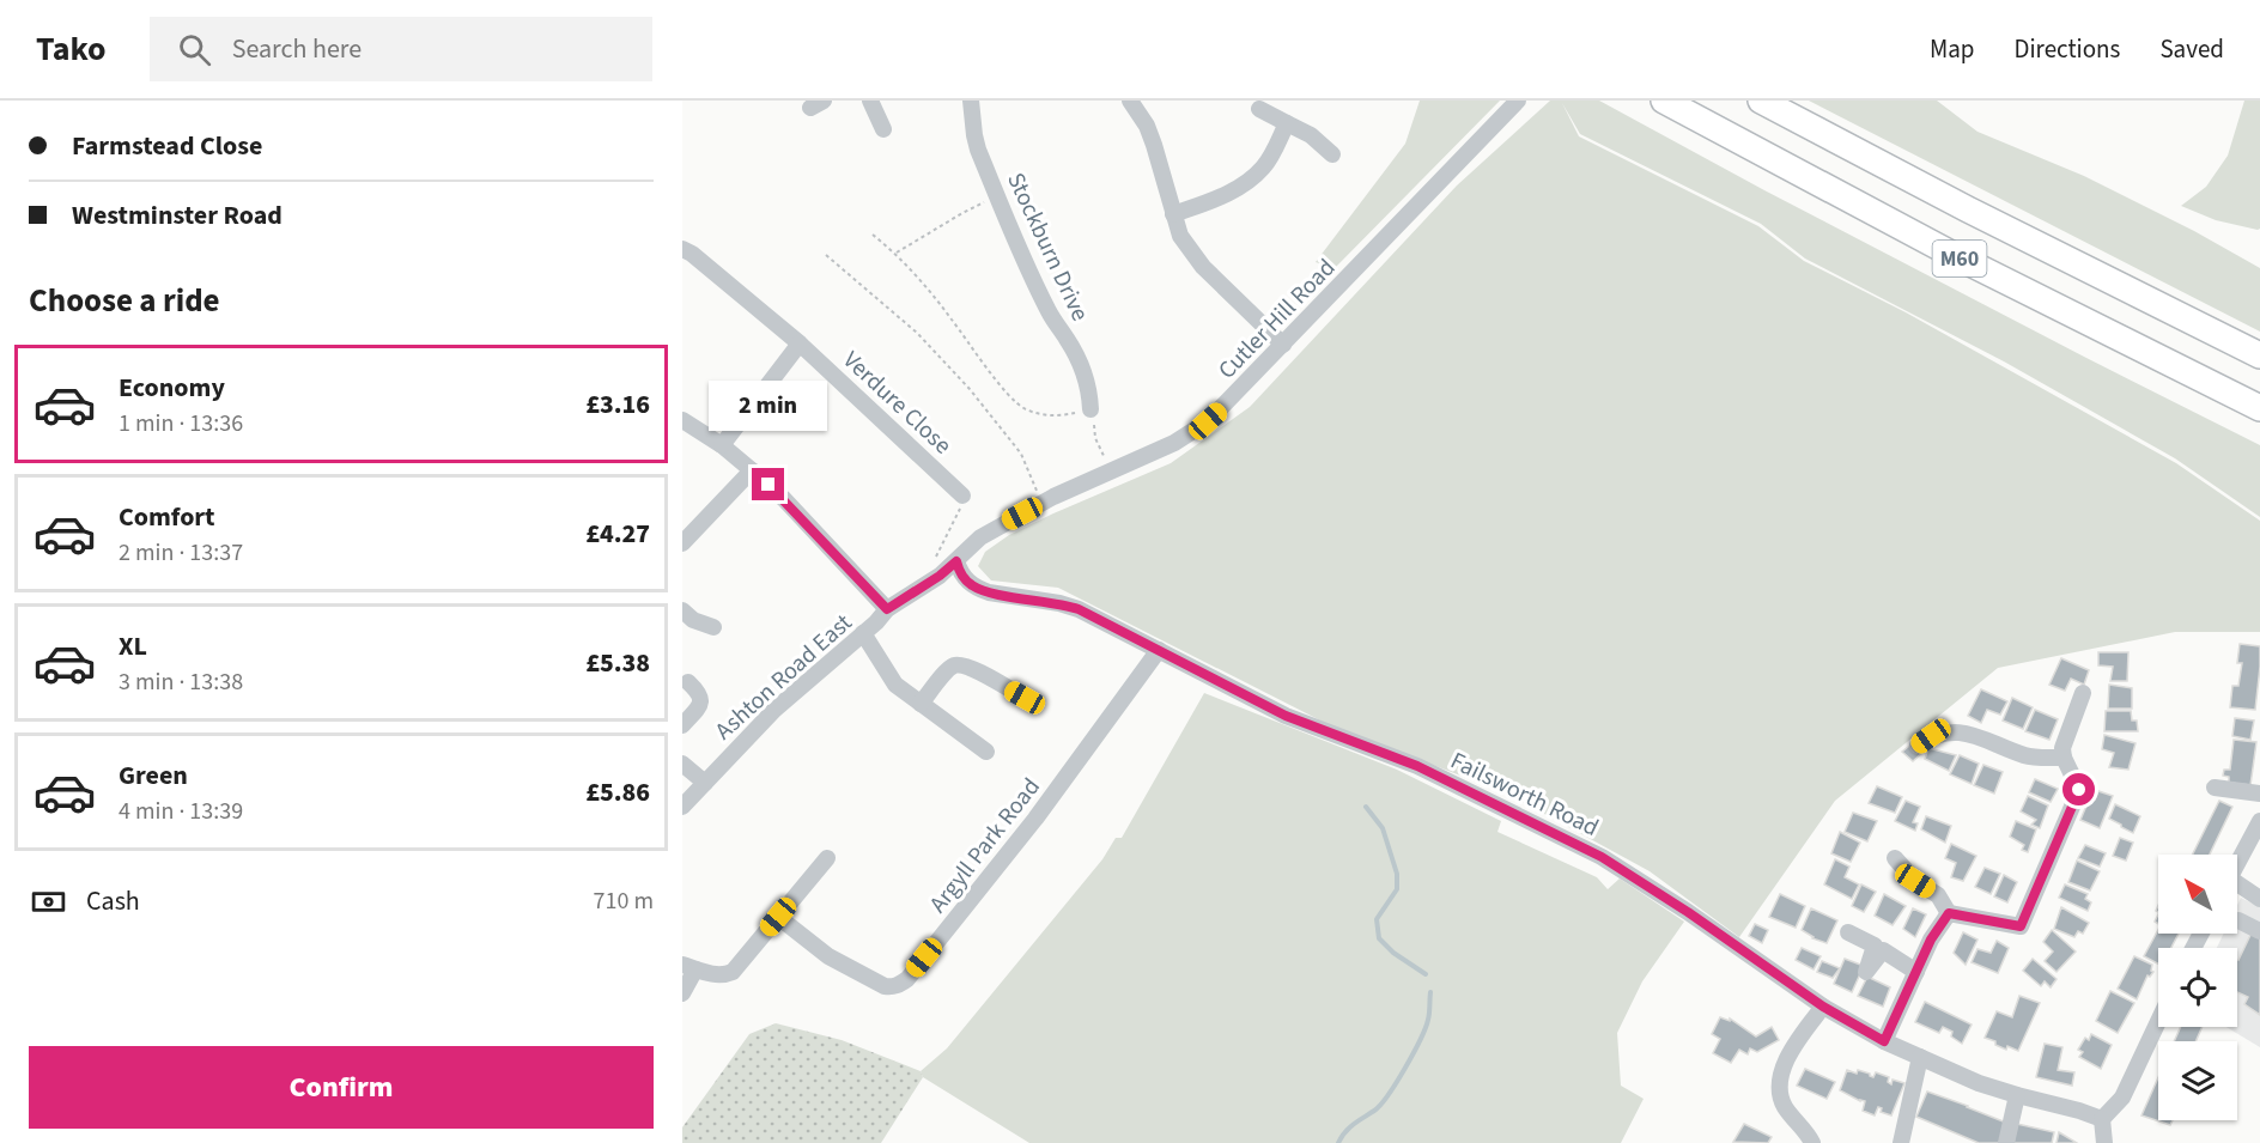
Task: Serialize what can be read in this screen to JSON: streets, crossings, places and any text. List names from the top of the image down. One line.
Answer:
{"streets":{"highway":["M60"],"street":["Stockburn Drive","Cutler Hill Road","Verdure Close","Ashton Road East","Failsworth Road","Argyll Park Road"]},"crossings":[["Cutler Hill Road","Ashton Road East"],["Cutler Hill Road","Failsworth Road"],["Ashton Road East","Failsworth Road"],["Failsworth Road","Argyll Park Road"]],"north":"top left","page":{"header":"Tako","search":"Search here","nav":["Map","Directions","Saved"],"banner":["Farmstead Close","Westminster Road"],"heading":"Choose a ride","list":[{"name":"Economy","note":"1 min · 13:36","value":"£3.16"},{"name":"Comfort","note":"2 min · 13:37","value":"£4.27"},{"name":"XL","note":"3 min · 13:38","value":"£5.38"},{"name":"Green","note":"4 min · 13:39","value":"£5.86"}],"bubble":"2 min","pay":["Cash","710 m"],"buttons":"Confirm"}}
